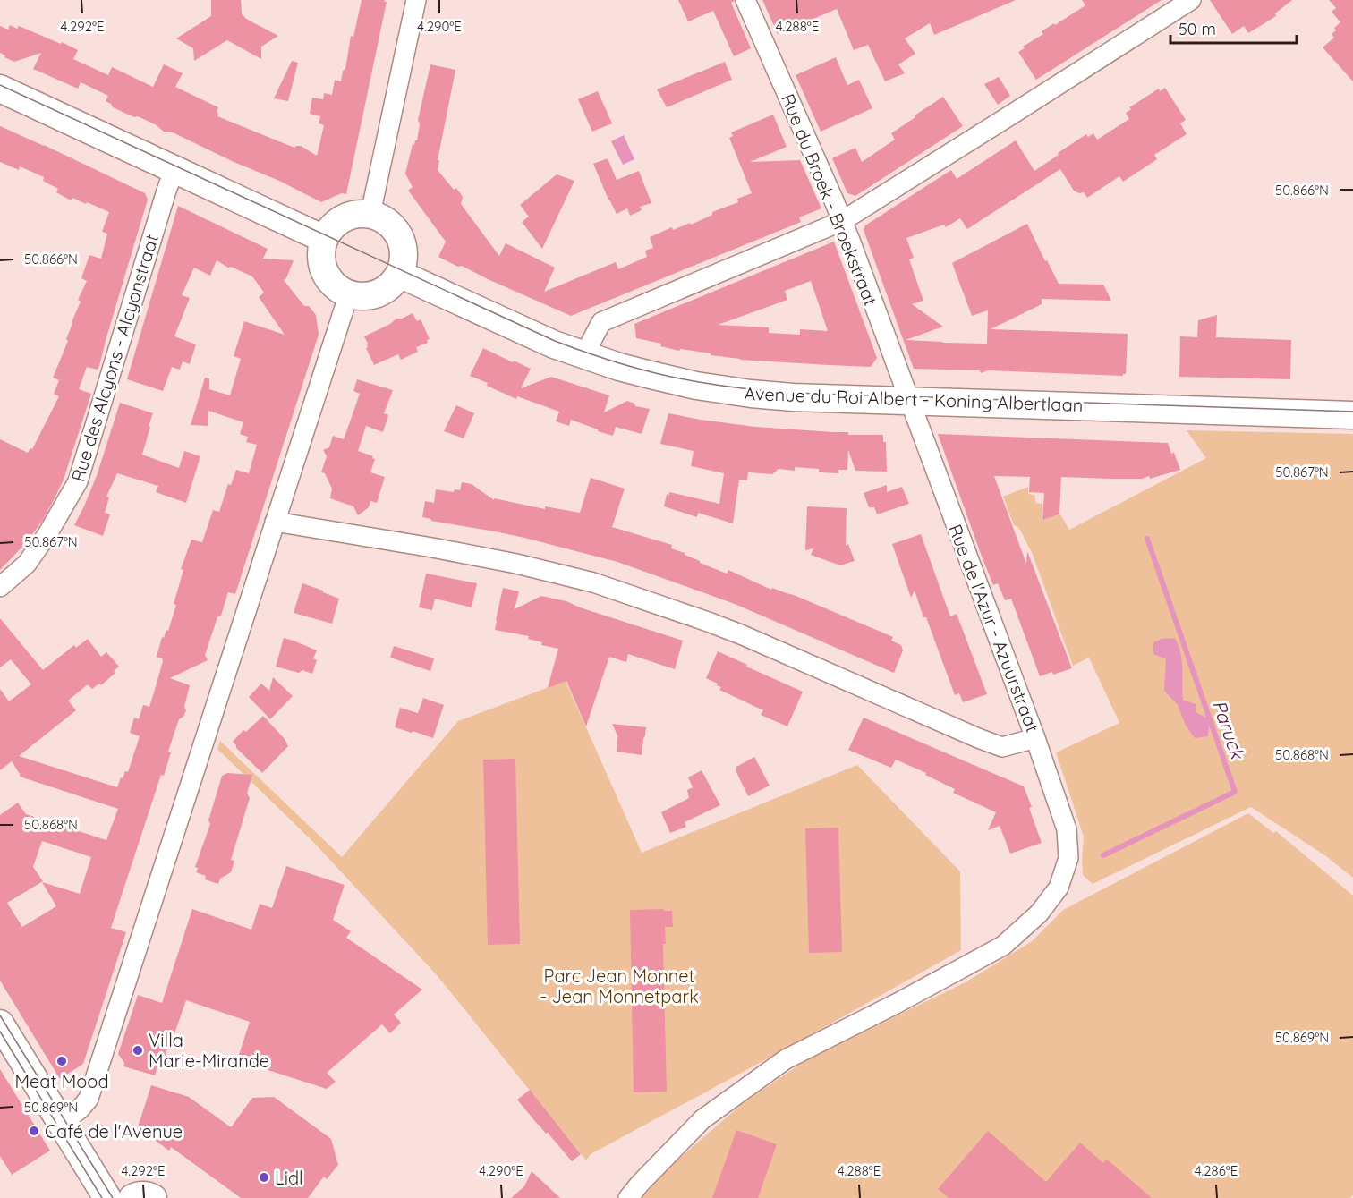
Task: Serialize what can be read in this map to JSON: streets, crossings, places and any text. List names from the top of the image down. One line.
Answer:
{"streets":{"street":["Rue du Broek - Broekstraat","Rue des Alcyons - Alcyonstraat","Avenue du Roi Albert - Koning Albertlaan","Rue de l'Azur - Azuurstraat"]},"crossings":[["Rue du Broek - Broekstraat","Avenue du Roi Albert - Koning Albertlaan"],["Rue du Broek - Broekstraat","Rue de l'Azur - Azuurstraat"],["Avenue du Roi Albert - Koning Albertlaan","Rue de l'Azur - Azuurstraat"]],"water":["Paruck"],"parks":["Parc Jean Monnet - Jean Monnetpark"],"places":["Villa Marie-Mirande","Meat Mood","Café de l'Avenue","Lidl"],"scale_bar":"50 m","coordinates":["4.292°E","4.290°E","4.288°E","50.866°N","50.867°N","50.868°N","50.869°N","4.286°E"]}
